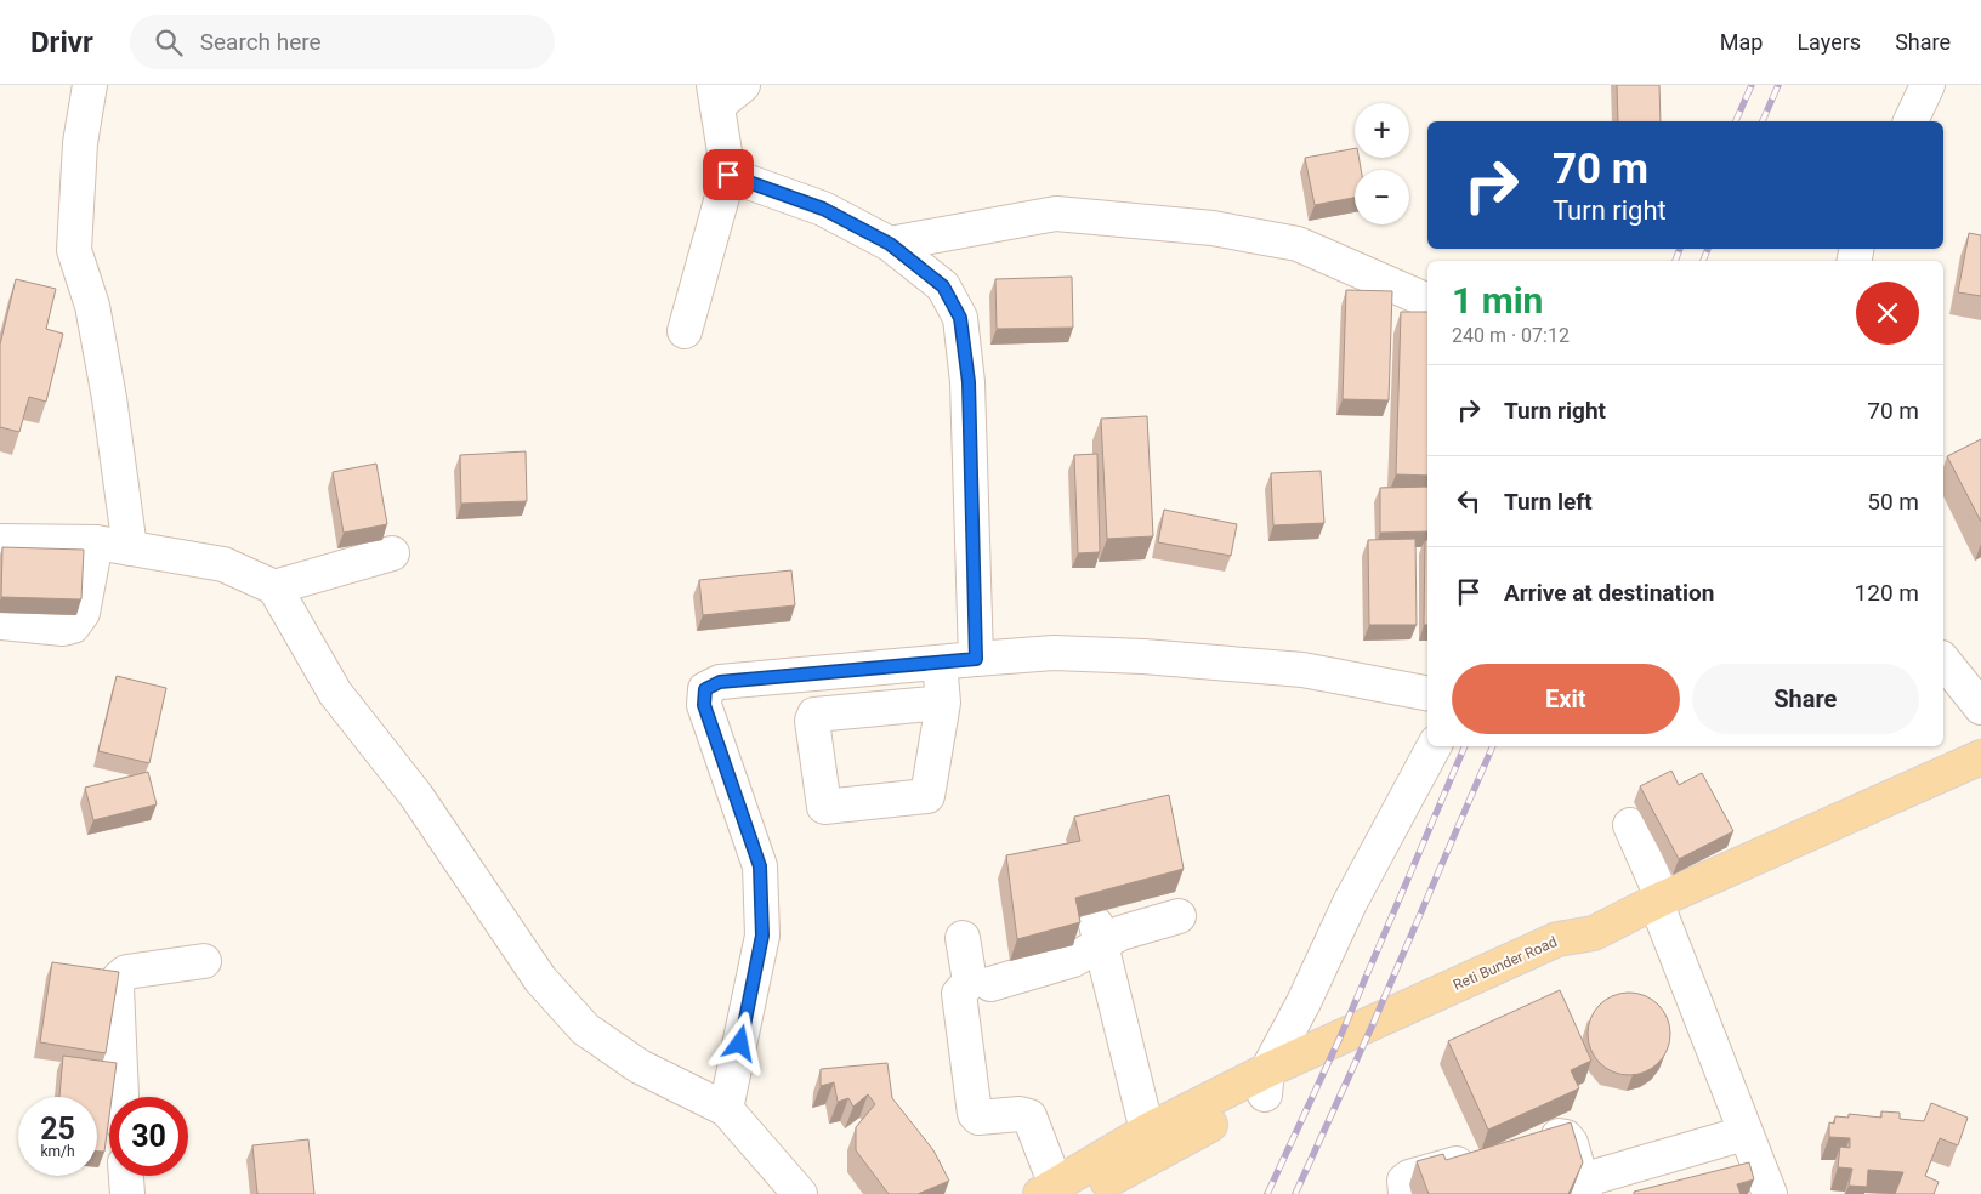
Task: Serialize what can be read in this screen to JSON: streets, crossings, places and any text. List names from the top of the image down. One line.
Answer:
{"streets":{"main road":["Reti Bunder Road"]},"page":{"header":"Drivr","search":"Search here","nav":["Map","Layers","Share"],"map_buttons":["+","−"],"turn":["70 m","Turn right"],"heading":["1 min","240 m · 07:12"],"list":[{"name":"Turn right","value":"70 m"},{"name":"Turn left","value":"50 m"},{"name":"Arrive at destination","value":"120 m"}],"buttons":["Exit","Share"],"speed":"25 km/h","limit":"30"}}
